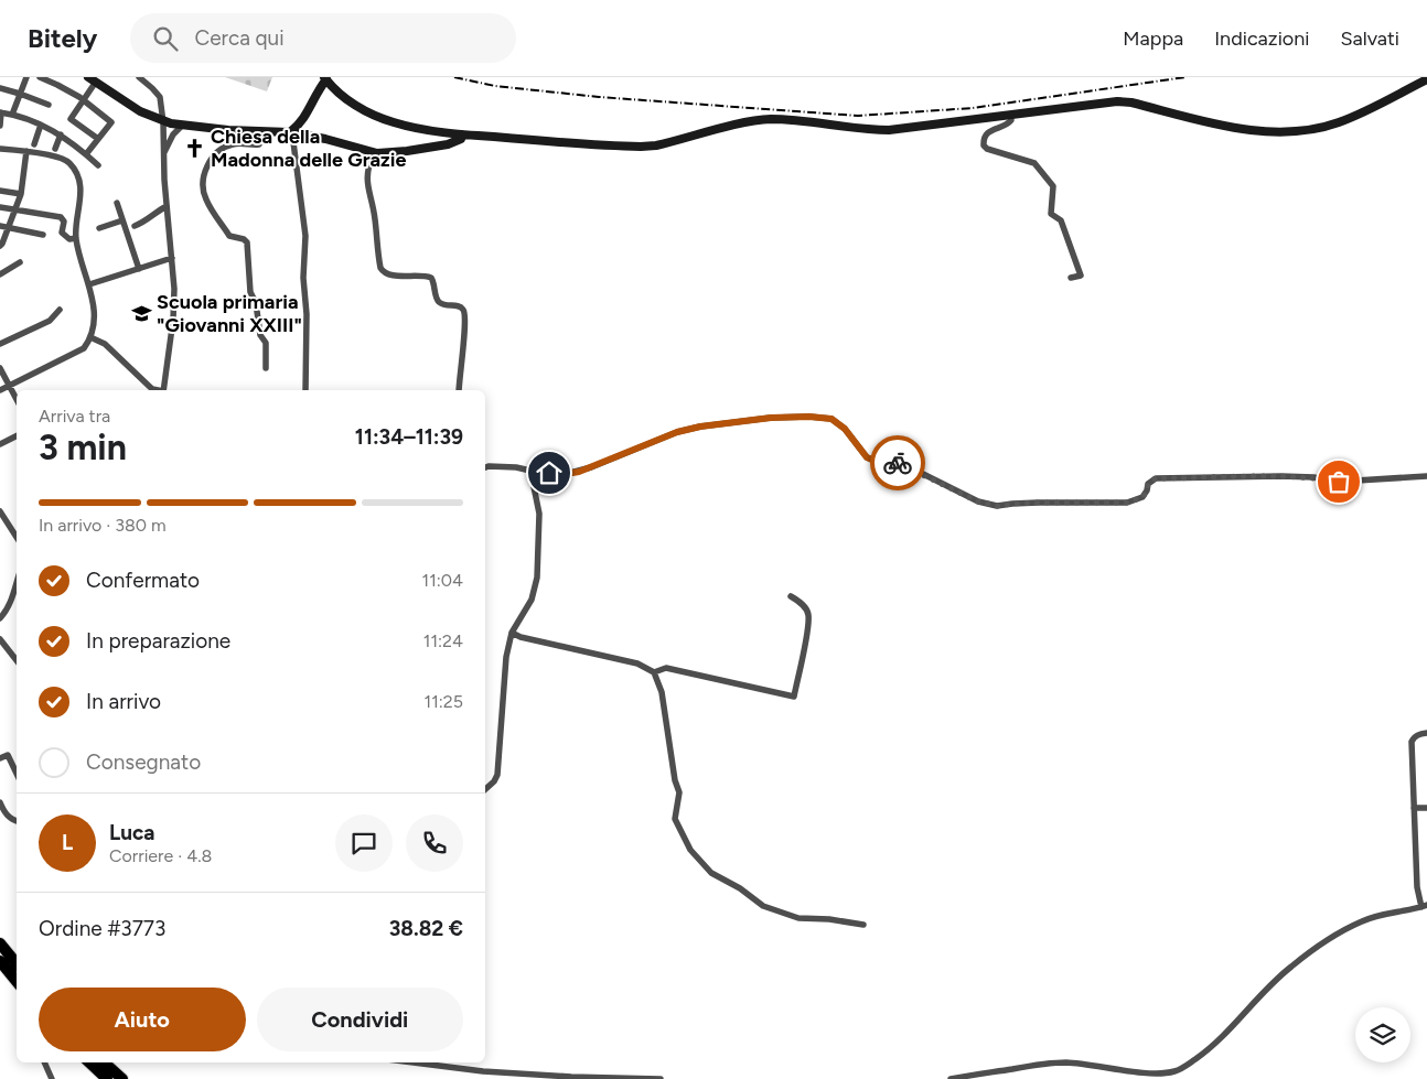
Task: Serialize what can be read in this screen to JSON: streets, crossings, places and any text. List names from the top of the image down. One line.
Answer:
{"places":{"church":["Chiesa della Madonna delle Grazie"],"school or university":["Scuola primaria \"Giovanni XXIII\""]},"page":{"header":"Bitely","search":"Cerca qui","nav":["Mappa","Indicazioni","Salvati"],"heading":["3 min","Arriva tra","11:34–11:39"],"panel":["Luca","Corriere · 4.8","Ordine #3773","38.82 €"],"bar":"In arrivo · 380 m","list":[["Confermato","11:04"],["In preparazione","11:24"],["In arrivo","11:25"],"Consegnato"],"round":"L","buttons":["Aiuto","Condividi"]}}
